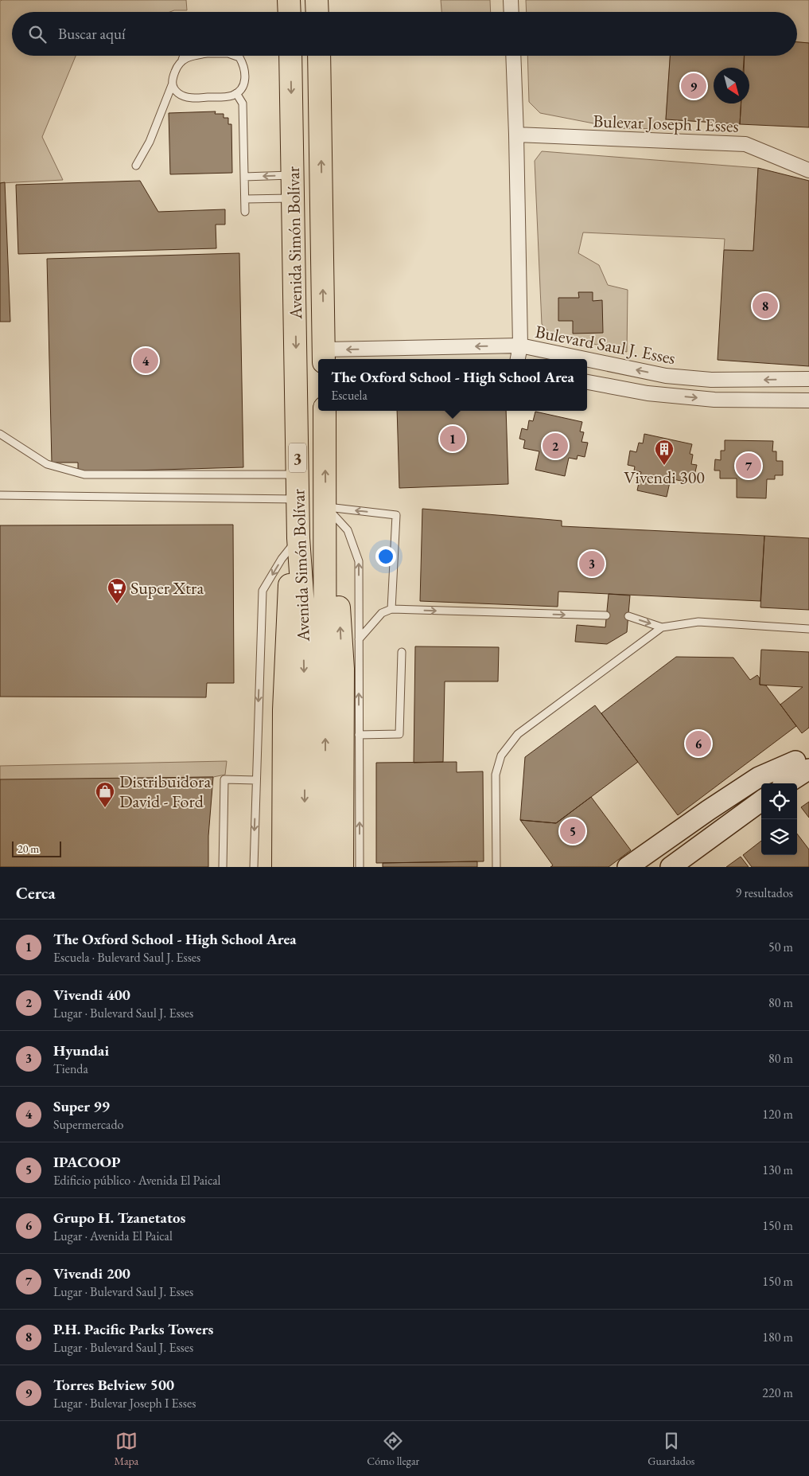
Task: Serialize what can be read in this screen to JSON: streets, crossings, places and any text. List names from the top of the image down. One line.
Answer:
{"streets":{"main road":["Avenida Simón Bolívar","3"],"street":["Bulevar Joseph I Esses","Bulevard Saul J. Esses"]},"crossings":[["Avenida Simón Bolívar","Bulevard Saul J. Esses"]],"places":{"building":["Vivendi 300"],"supermarket":["Super Xtra"],"shop":["Distribuidora David - Ford"]},"scale_bar":"20 m","north":"bottom right","page":{"search":"Buscar aquí","pins":["9","8","4","1","2","7","3","6","5"],"popup":["The Oxford School - High School Area","Escuela"],"scale":"20 m","heading":["Cerca","9 resultados"],"list":[{"mark":"1","name":"The Oxford School - High School Area","note":"Escuela · Bulevard Saul J. Esses","value":"50 m"},{"mark":"2","name":"Vivendi 400","note":"Lugar · Bulevard Saul J. Esses","value":"80 m"},{"mark":"3","name":"Hyundai","note":"Tienda","value":"80 m"},{"mark":"4","name":"Super 99","note":"Supermercado","value":"120 m"},{"mark":"5","name":"IPACOOP","note":"Edificio público · Avenida El Paical","value":"130 m"},{"mark":"6","name":"Grupo H. Tzanetatos","note":"Lugar · Avenida El Paical","value":"150 m"},{"mark":"7","name":"Vivendi 200","note":"Lugar · Bulevard Saul J. Esses","value":"150 m"},{"mark":"8","name":"P.H. Pacific Parks Towers","note":"Lugar · Bulevard Saul J. Esses","value":"180 m"},{"mark":"9","name":"Torres Belview 500","note":"Lugar · Bulevar Joseph I Esses","value":"220 m"}],"nav":["Mapa","Cómo llegar","Guardados"]}}
